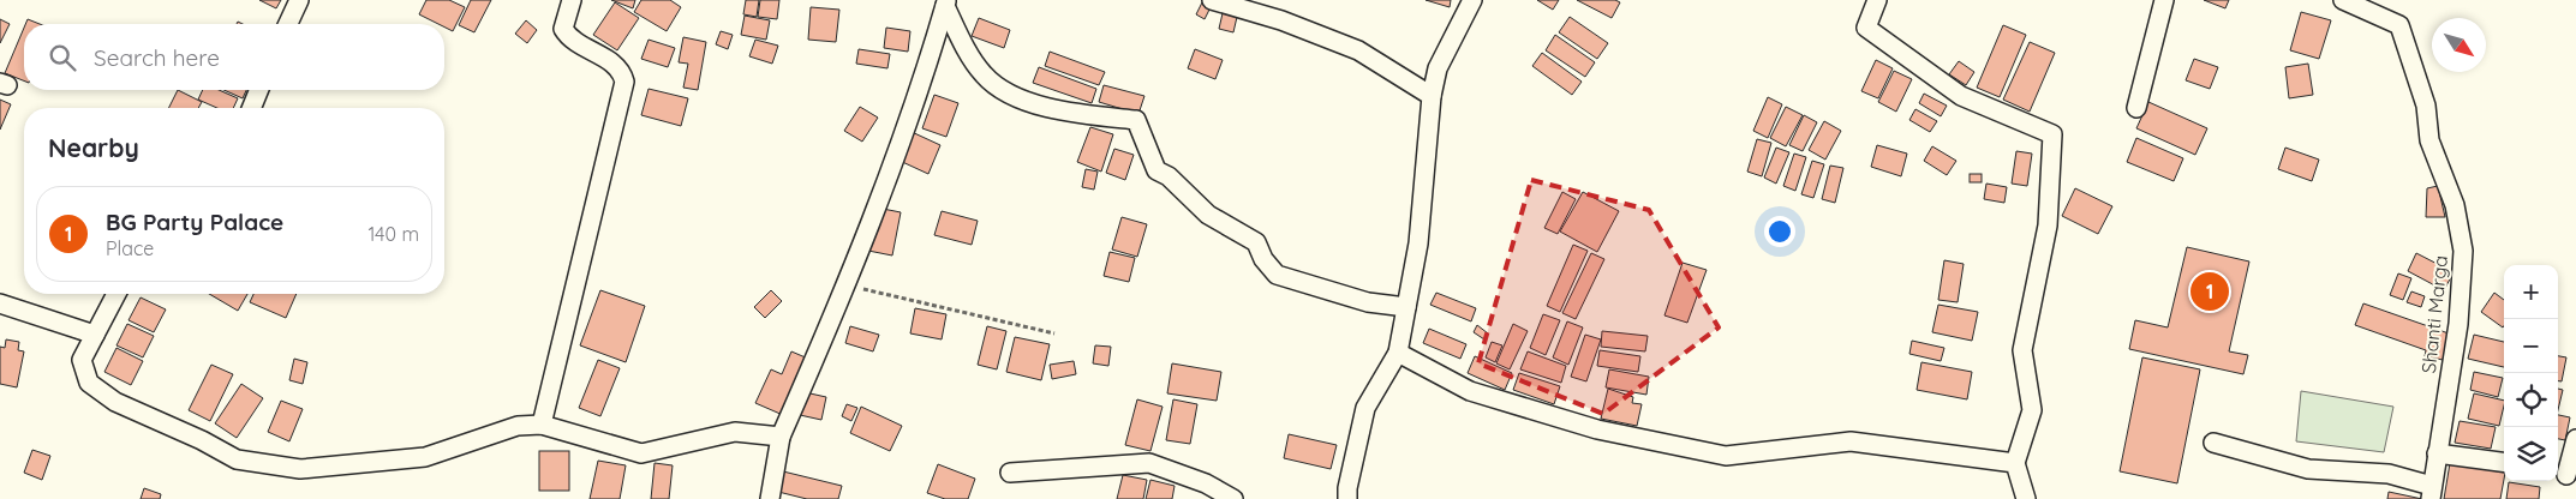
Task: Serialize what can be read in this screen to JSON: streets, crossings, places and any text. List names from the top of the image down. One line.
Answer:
{"streets":{"street":["Shanti Marga"]},"north":"bottom right","page":{"search":"Search here","heading":"Nearby","list":[{"mark":"1","name":"BG Party Palace","note":"Place","value":"140 m"}],"map_buttons":["+","−"],"pins":"1"}}
